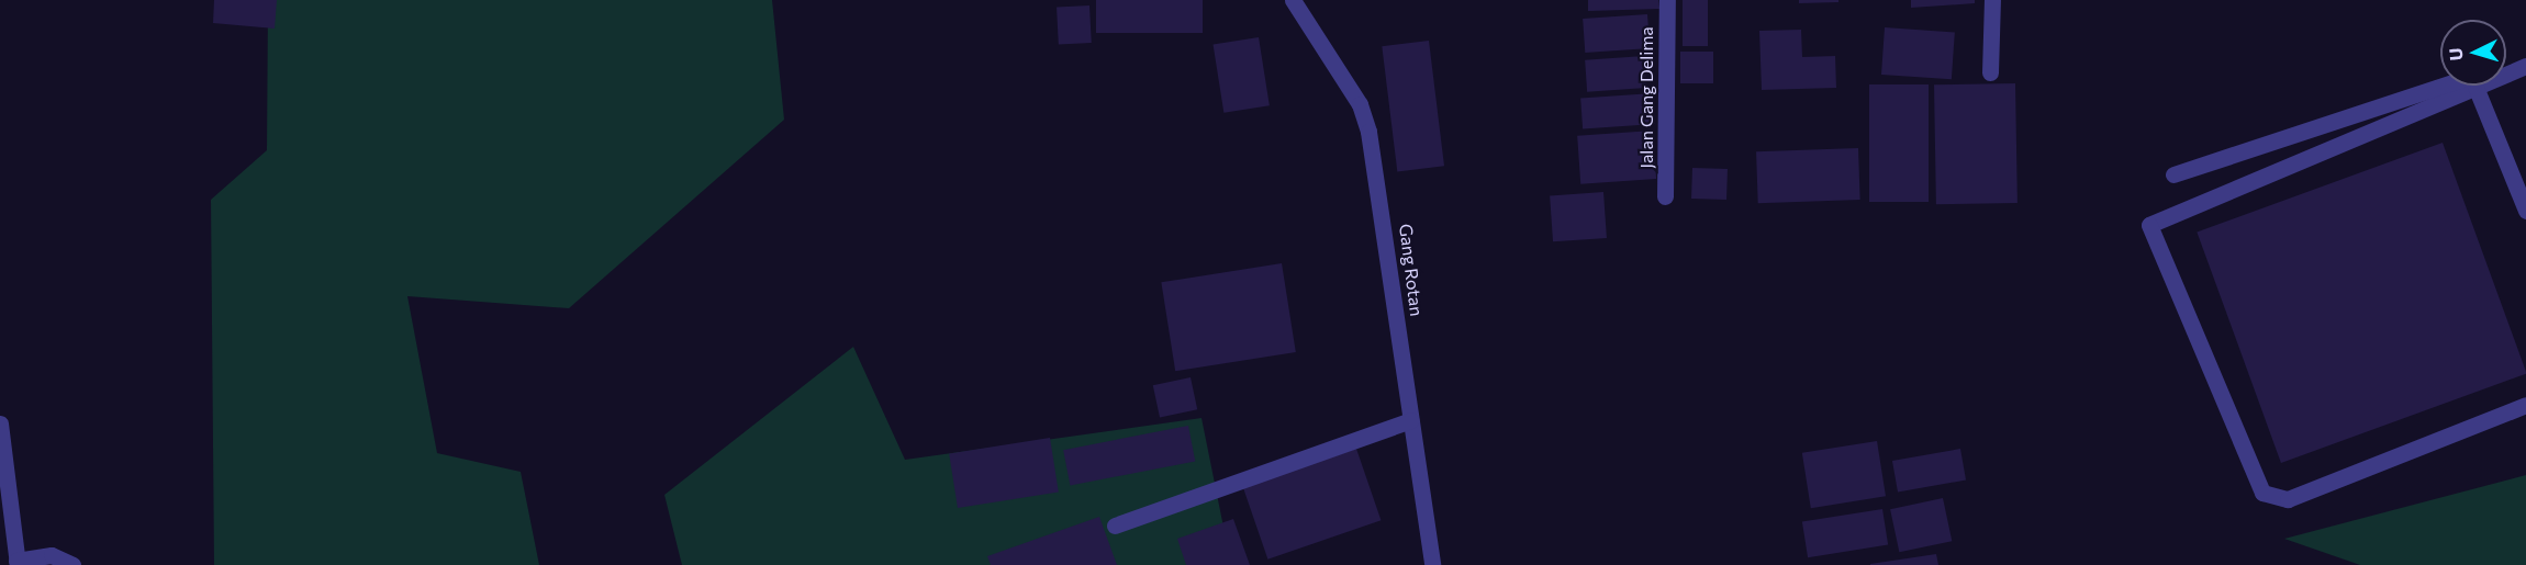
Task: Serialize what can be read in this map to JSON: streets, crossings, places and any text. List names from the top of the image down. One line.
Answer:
{"streets":{"street":["Jalan Gang Delima","Gang Rotan"]},"north":"left"}
